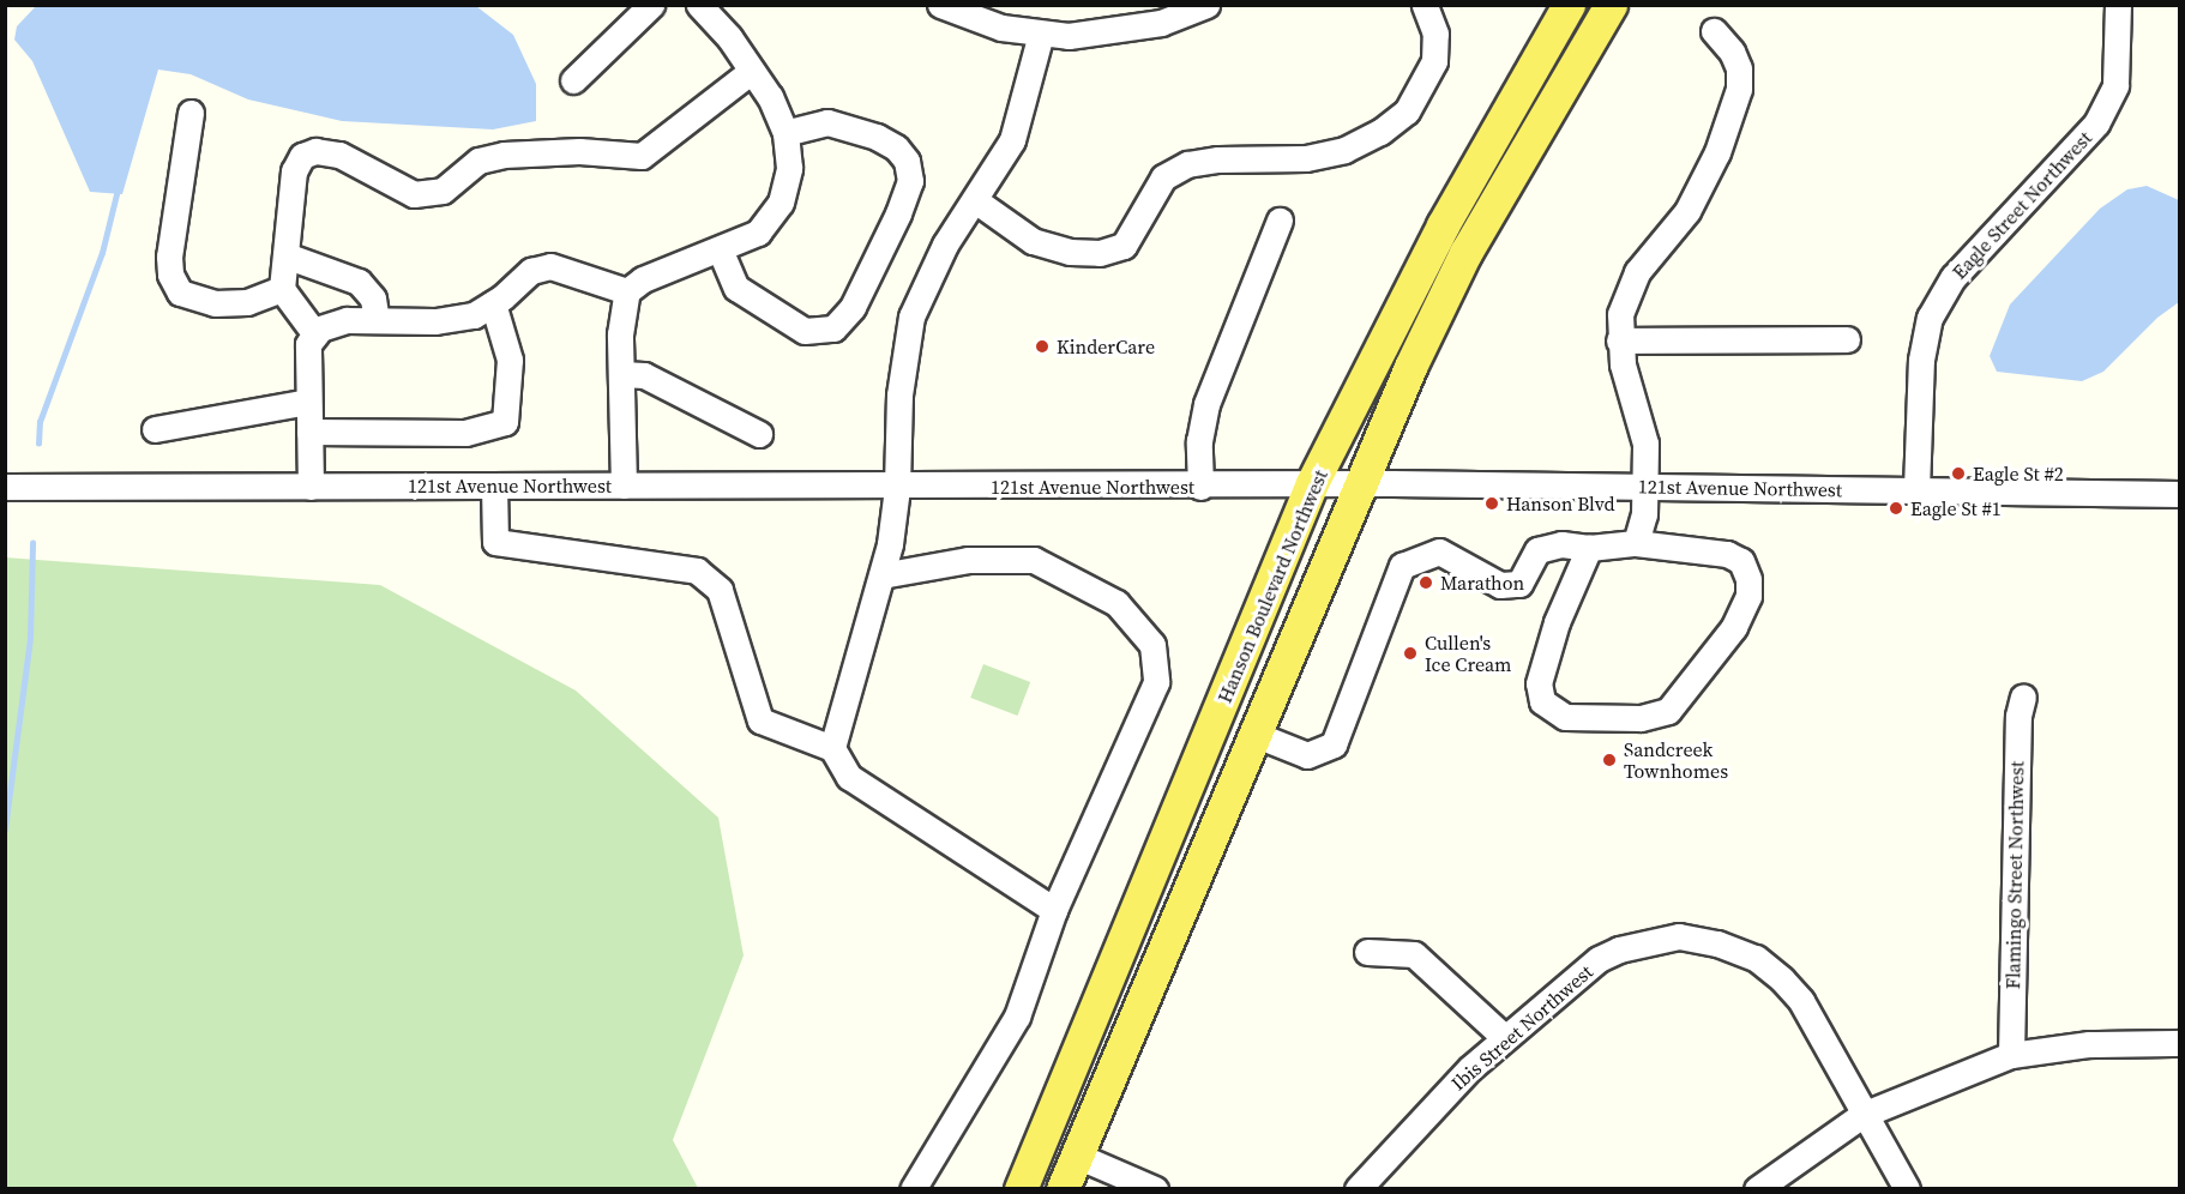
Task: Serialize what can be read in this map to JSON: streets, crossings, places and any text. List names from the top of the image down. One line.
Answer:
{"streets":{"main road":["Hanson Boulevard Northwest"],"street":["Eagle Street Northwest","121st Avenue Northwest","Flamingo Street Northwest","Ibis Street Northwest"]},"crossings":[["Eagle Street Northwest","121st Avenue Northwest"],["121st Avenue Northwest","Hanson Boulevard Northwest"]],"places":["KinderCare","Eagle St #2","Hanson Blvd","Eagle St #1","Marathon","Cullen's Ice Cream","Sandcreek Townhomes"]}
